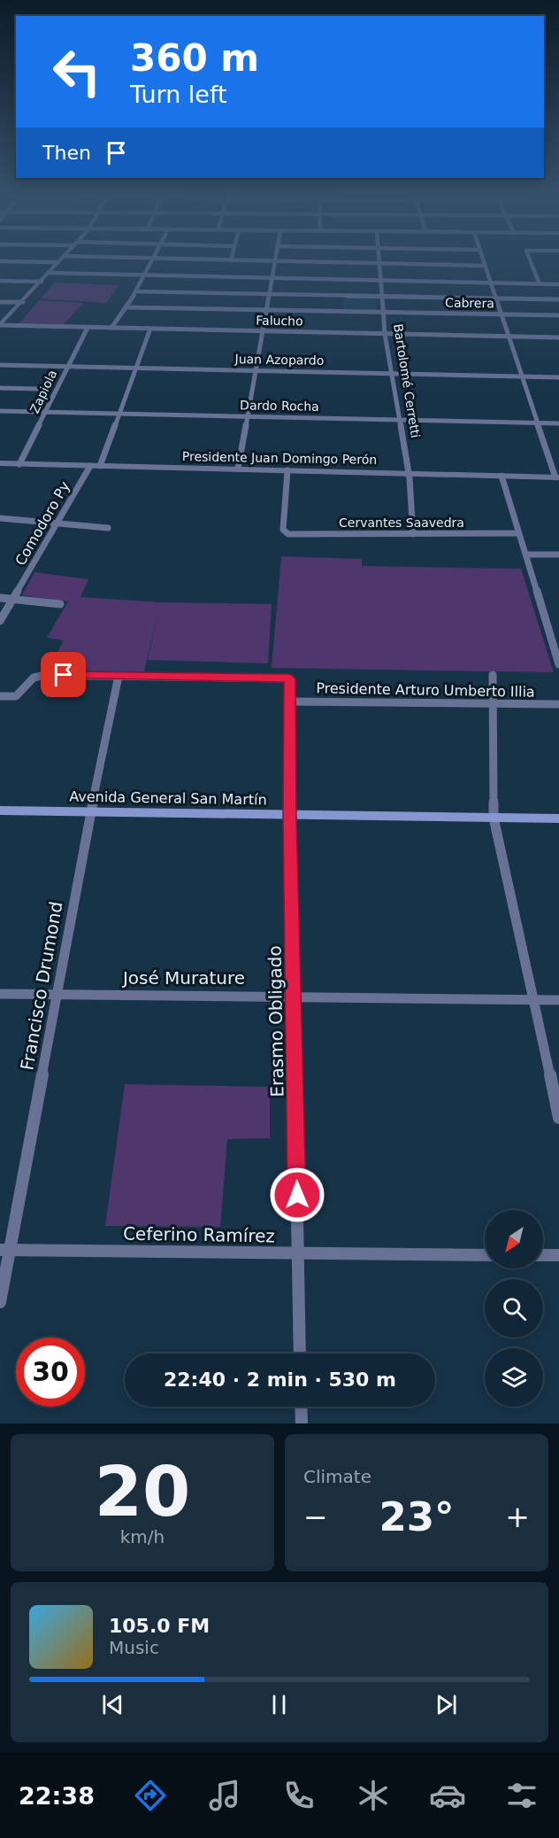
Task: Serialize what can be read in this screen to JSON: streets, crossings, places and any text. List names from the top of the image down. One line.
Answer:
{"streets":{"main road":["Avenida General San Martín"],"street":["Cabrera","Falucho","Juan Azopardo","Bartolomé Cerretti","Zapiola","Dardo Rocha","Presidente Juan Domingo Perón","Cervantes Saavedra","Comodoro Py","Presidente Arturo Umberto Illia","José Murature","Francisco Drumond","Erasmo Obligado","Ceferino Ramírez"]},"crossings":[["Cabrera","Bartolomé Cerretti"],["Falucho","Bartolomé Cerretti"],["Falucho","Zapiola"],["Juan Azopardo","Bartolomé Cerretti"],["Juan Azopardo","Zapiola"],["Bartolomé Cerretti","Dardo Rocha"],["Bartolomé Cerretti","Presidente Juan Domingo Perón"],["Bartolomé Cerretti","Cervantes Saavedra"],["Zapiola","Dardo Rocha"],["Zapiola","Presidente Juan Domingo Perón"],["Presidente Juan Domingo Perón","Cervantes Saavedra"],["Presidente Juan Domingo Perón","Comodoro Py"],["Presidente Arturo Umberto Illia","Erasmo Obligado"],["Avenida General San Martín","Francisco Drumond"],["Avenida General San Martín","Erasmo Obligado"],["José Murature","Francisco Drumond"],["José Murature","Erasmo Obligado"],["Francisco Drumond","Erasmo Obligado"],["Francisco Drumond","Ceferino Ramírez"],["Erasmo Obligado","Ceferino Ramírez"]],"north":"bottom left","page":{"turn":["360 m","Turn left"],"then":"Then","limit":"30","trip":"22:40 · 2 min · 530 m","tile":[["20","km/h"],"Climate"],"heat":["−","23°","+"],"song":["105.0 FM","Music"],"tabs":"22:38"}}
